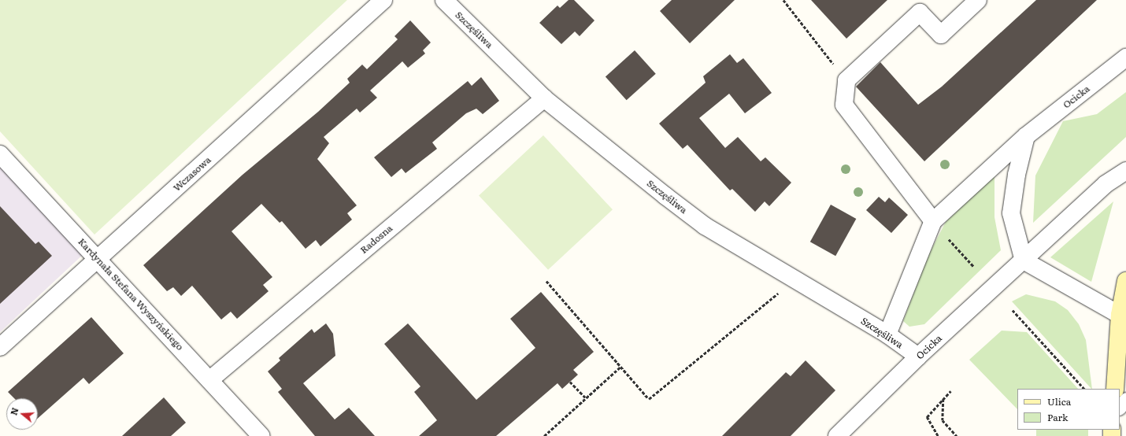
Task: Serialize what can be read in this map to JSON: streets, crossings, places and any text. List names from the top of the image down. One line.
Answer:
{"streets":{"street":["Szczęśliwa","Ocicka","Wczasowa","Radosna","Kardynała Stefana Wyszyńskiego"]},"crossings":[["Szczęśliwa","Ocicka"],["Szczęśliwa","Radosna"],["Wczasowa","Kardynała Stefana Wyszyńskiego"],["Radosna","Kardynała Stefana Wyszyńskiego"]],"legend":["Ulica","Park"],"north":"left"}
